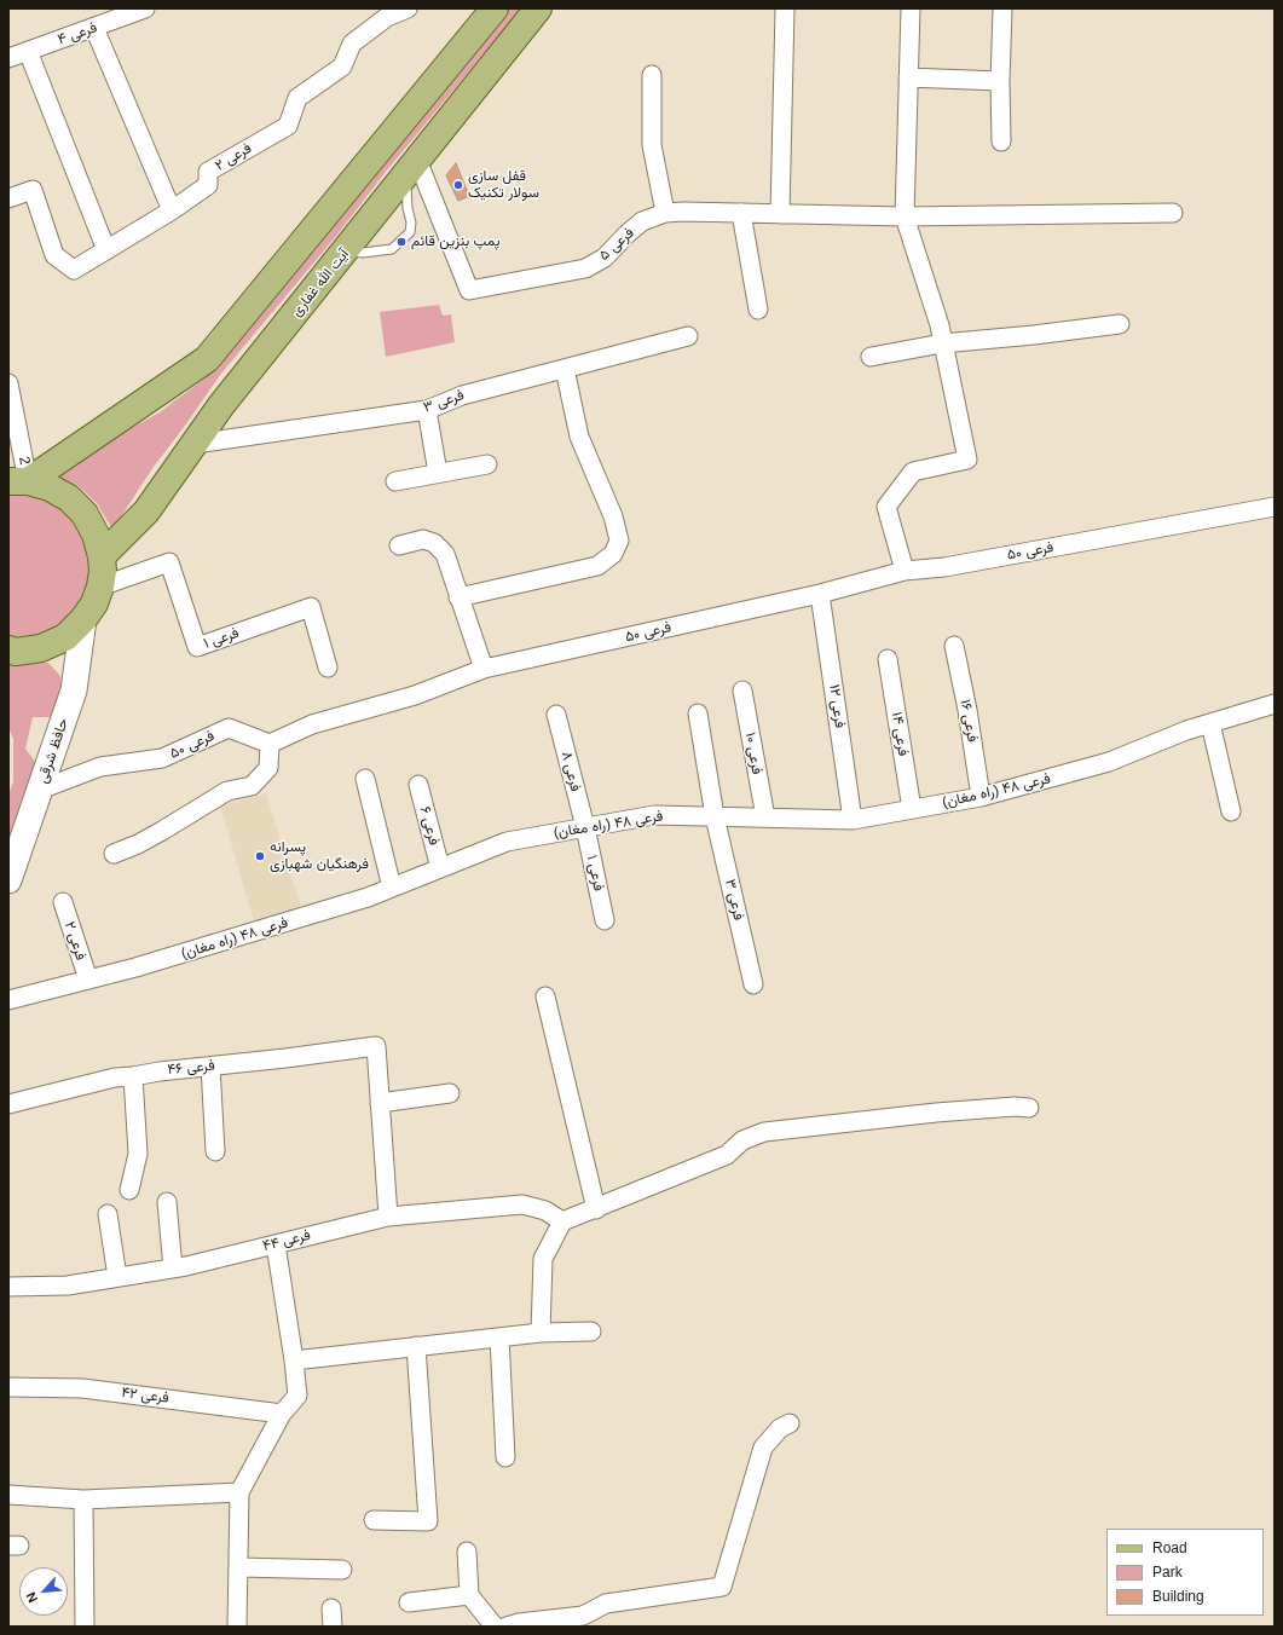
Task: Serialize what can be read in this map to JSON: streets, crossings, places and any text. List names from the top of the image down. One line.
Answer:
{"streets":{"main road":["آیت الله غفاری","حافظ شرقی"],"street":["فرعی ۴","فرعی ۲","فرعی ۵","فرعی ۳","2","فرعی ۵۰","فرعی ۱","فرعی ۱۲","فرعی ۱۶","فرعی ۱۴","فرعی ۱۰","فرعی ۸","فرعی ۴۸ (راه مغان)","فرعی ۶","فرعی ۴۶","فرعی ۴۴","فرعی ۴۲"]},"crossings":[["فرعی ۲","فرعی ۴۸ (راه مغان)"],["فرعی ۵","آیت الله غفاری"],["آیت الله غفاری","فرعی ۳"],["فرعی ۳","فرعی ۴۸ (راه مغان)"],["فرعی ۵۰","فرعی ۱۲"],["فرعی ۵۰","حافظ شرقی"],["فرعی ۱","فرعی ۸"],["فرعی ۱","فرعی ۴۸ (راه مغان)"],["فرعی ۱۲","فرعی ۴۸ (راه مغان)"],["فرعی ۱۶","فرعی ۴۸ (راه مغان)"],["فرعی ۱۴","فرعی ۴۸ (راه مغان)"],["فرعی ۱۰","فرعی ۴۸ (راه مغان)"],["فرعی ۸","فرعی ۴۸ (راه مغان)"],["فرعی ۴۸ (راه مغان)","فرعی ۶"]],"places":["قفل سازی سولار تکنیک","پمپ بنزین قائم","پسرانه فرهنگیان شهبازی"],"legend":["Road","Park","Building"],"north":"bottom left"}
